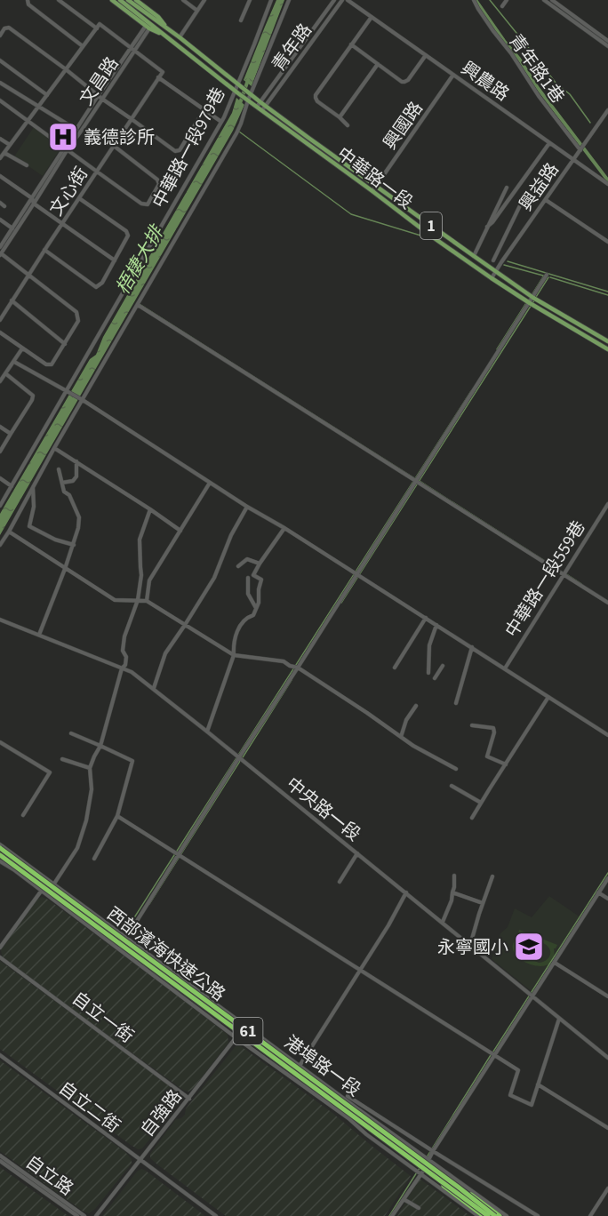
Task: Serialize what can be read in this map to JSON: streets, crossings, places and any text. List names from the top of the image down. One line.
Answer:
{"streets":{"highway":["西部濱海快速公路","61"],"main road":["中華路一段","1"],"street":["青年路","青年路1巷","文昌路","興農路","興國路","中華路一段979巷","興益路","文心街","中華路一段559巷","中央路一段","自立一街","港埠路一段","自立二街","自強路","自立路"]},"crossings":[["青年路","中華路一段"],["青年路1巷","興益路"],["文昌路","中華路一段"],["興農路","興國路"],["興農路","興益路"],["興國路","中華路一段"],["中華路一段979巷","中華路一段"],["中華路一段","興益路"],["中華路一段","1"],["西部濱海快速公路","港埠路一段"],["自立一街","自強路"],["港埠路一段","自強路"],["自立二街","自強路"]],"water":["梧棲大排"],"places":{"hospital":["義德診所"],"school or university":["永寧國小"]}}
